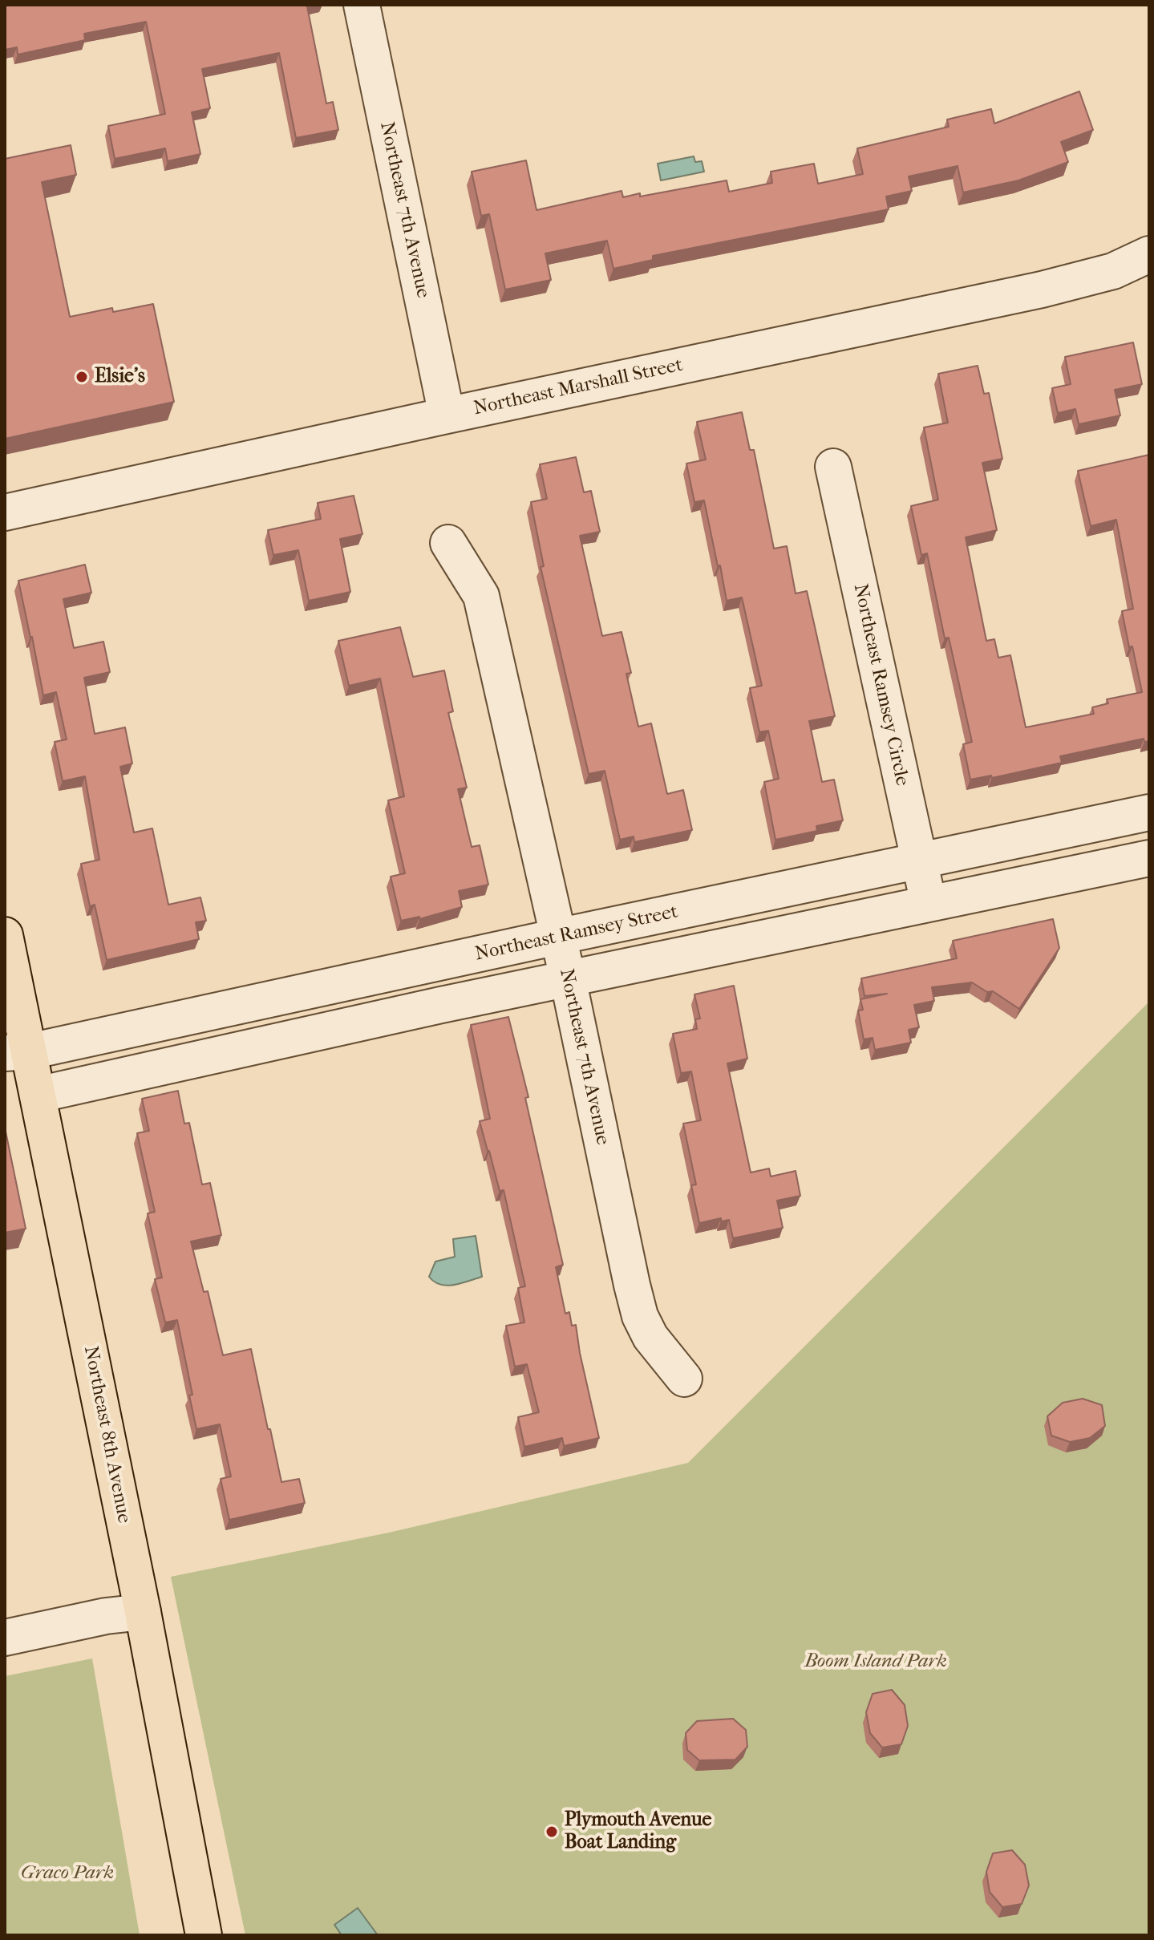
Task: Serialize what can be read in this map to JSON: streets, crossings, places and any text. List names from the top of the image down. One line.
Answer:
{"streets":{"main road":["Northeast 8th Avenue"],"street":["Northeast 7th Avenue","Northeast Marshall Street","Northeast Ramsey Circle","Northeast Ramsey Street"]},"crossings":[["Northeast 7th Avenue","Northeast Marshall Street"],["Northeast 7th Avenue","Northeast Ramsey Street"],["Northeast Ramsey Circle","Northeast Ramsey Street"],["Northeast Ramsey Street","Northeast 8th Avenue"]],"parks":["Boom Island Park","Graco Park"],"places":["Elsie's","Plymouth Avenue Boat Landing"]}
